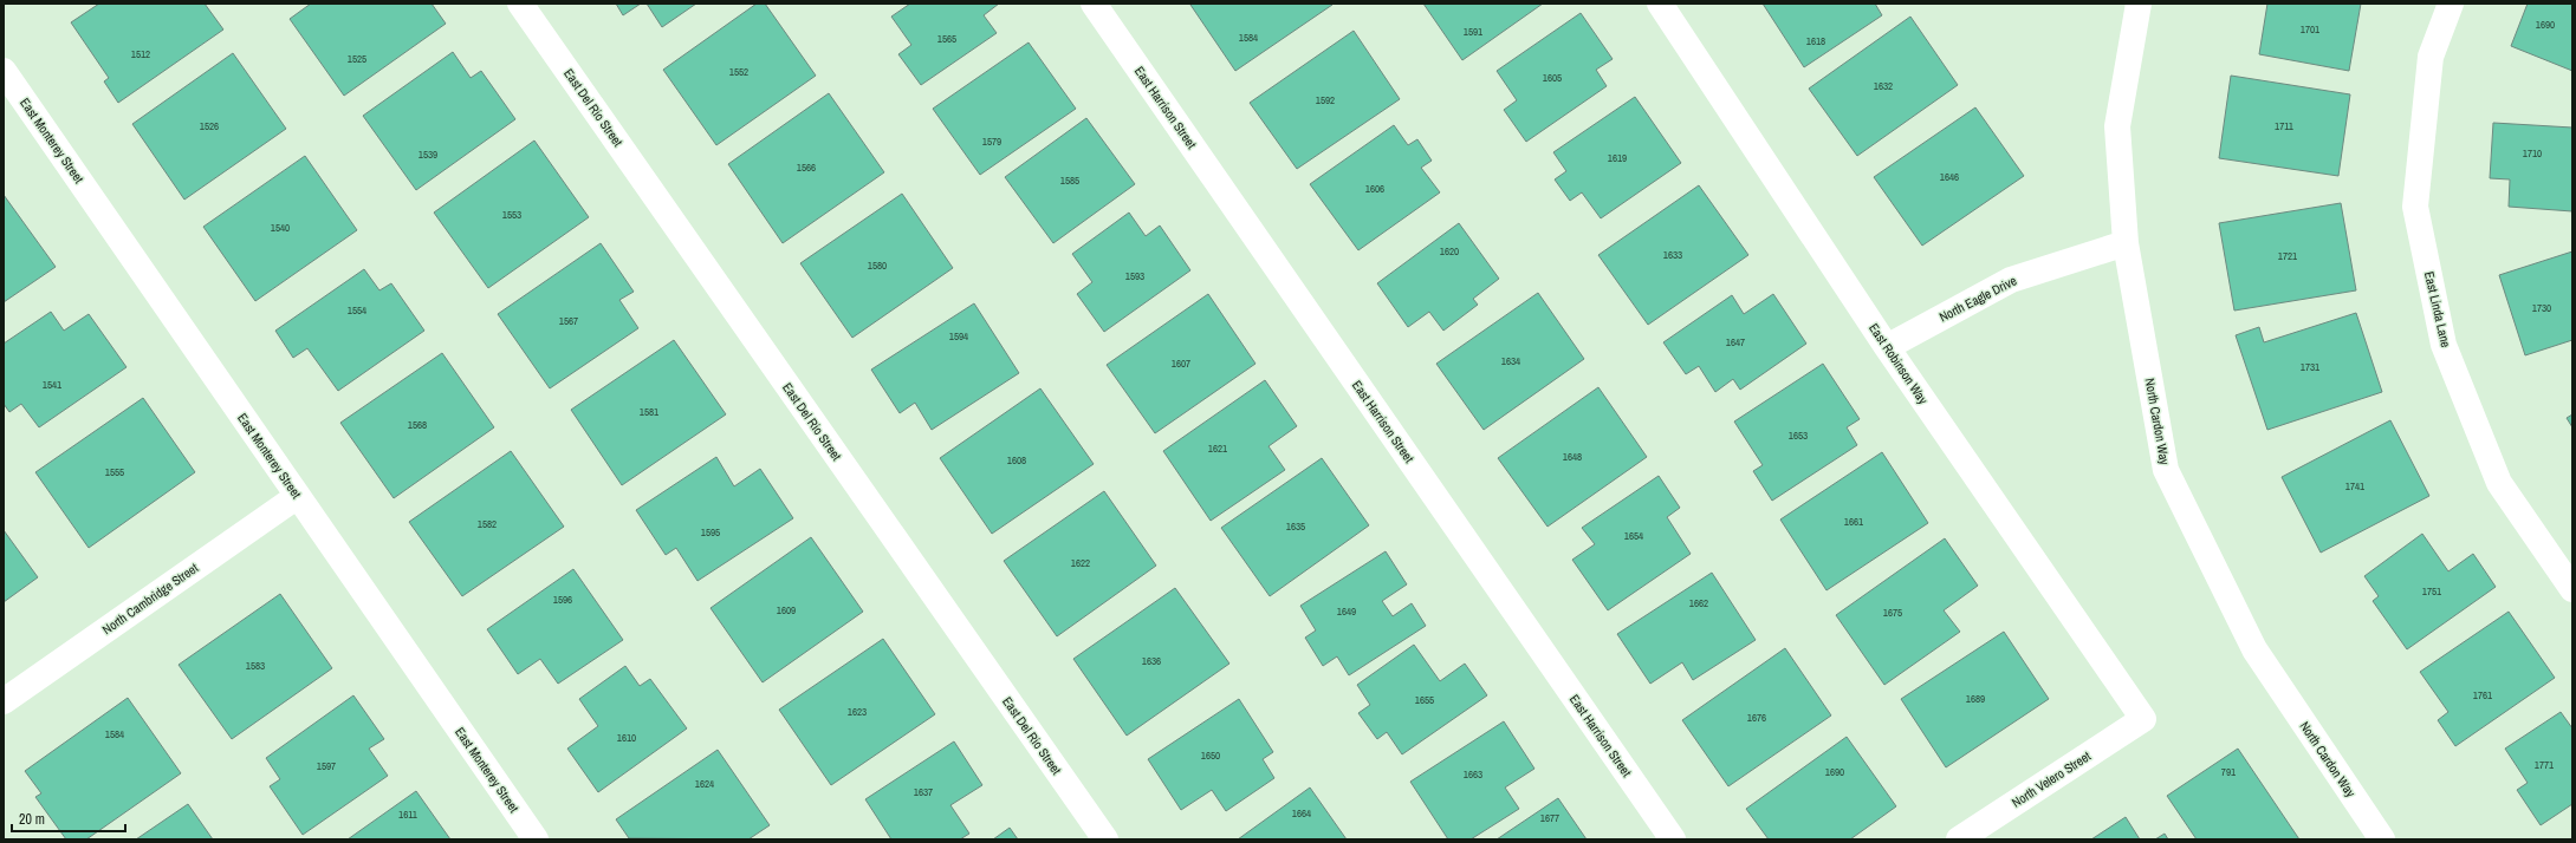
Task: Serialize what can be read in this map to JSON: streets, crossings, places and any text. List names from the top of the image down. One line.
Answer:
{"streets":{"street":["East Del Rio Street","East Harrison Street","East Monterey Street","North Eagle Drive","East Linda Lane","East Robinson Way","North Cardon Way","North Cambridge Street","North Velero Street"]},"crossings":[["East Monterey Street","North Cambridge Street"],["North Eagle Drive","East Robinson Way"],["North Eagle Drive","North Cardon Way"],["East Robinson Way","North Velero Street"]],"house_numbers":["1690","1701","1591","1584","1565","1618","1512","1525","1552","1605","1632","1592","1526","1711","1579","1710","1539","1619","1566","1646","1585","1606","1553","1540","1620","1633","1721","1580","1593","1730","1554","1567","1594","1647","1634","1607","1731","1541","1581","1568","1653","1621","1648","1608","1555","1741","1661","1582","1635","1595","1654","1622","1751","1596","1662","1609","1649","1675","1636","1583","1761","1689","1655","1623","1676","1584","1610","1650","1771","1597","1690","791","1663","1624","1637","1664","1611","1677"],"scale_bar":"20 m"}
